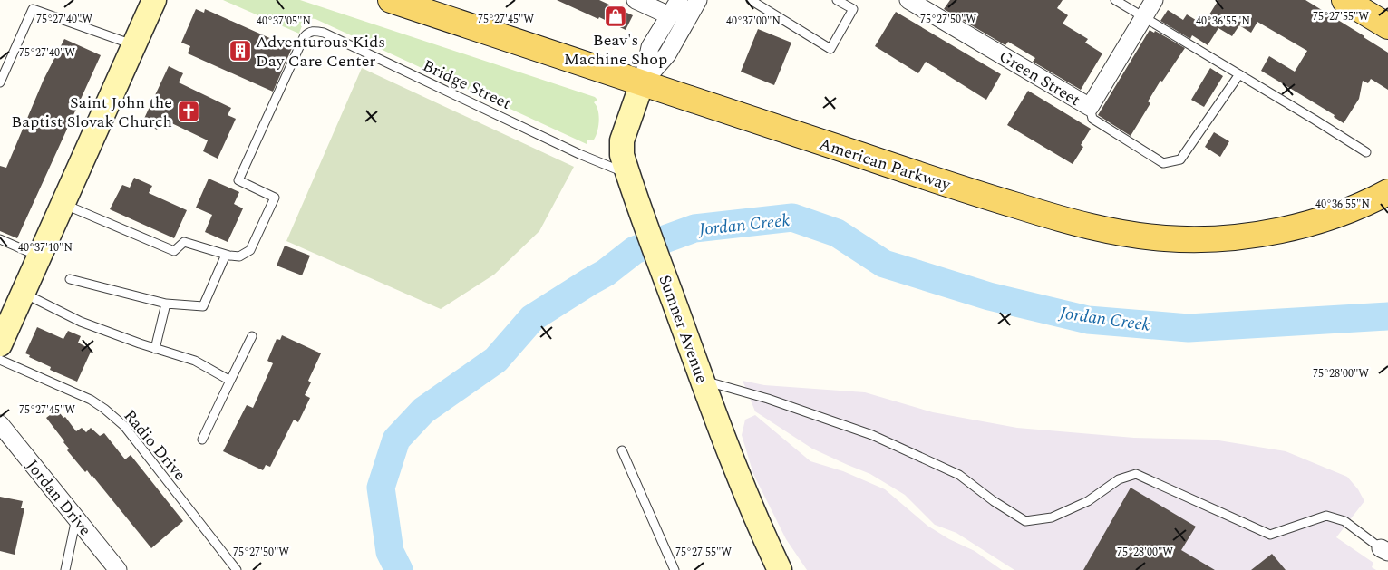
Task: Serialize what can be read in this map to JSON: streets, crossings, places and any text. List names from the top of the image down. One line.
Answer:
{"streets":{"main road":["American Parkway"],"street":["Green Street","Sumner Avenue","Jordan Drive"],"lane":["Bridge Street","Radio Drive"]},"crossings":[["Bridge Street","Sumner Avenue"],["American Parkway","Sumner Avenue"]],"water":["Jordan Creek"],"places":{"shop":["Beav's Machine Shop"],"building":["Adventurous Kids Day Care Center"],"church":["Saint John the Baptist Slovak Church"]},"coordinates":["75°27'55\"W","75°27'40\"W","75°27'45\"W","75°27'50\"W","40°36'55\"N","40°37'05\"N","40°37'00\"N","40°37'10\"N","75°28'00\"W"]}
